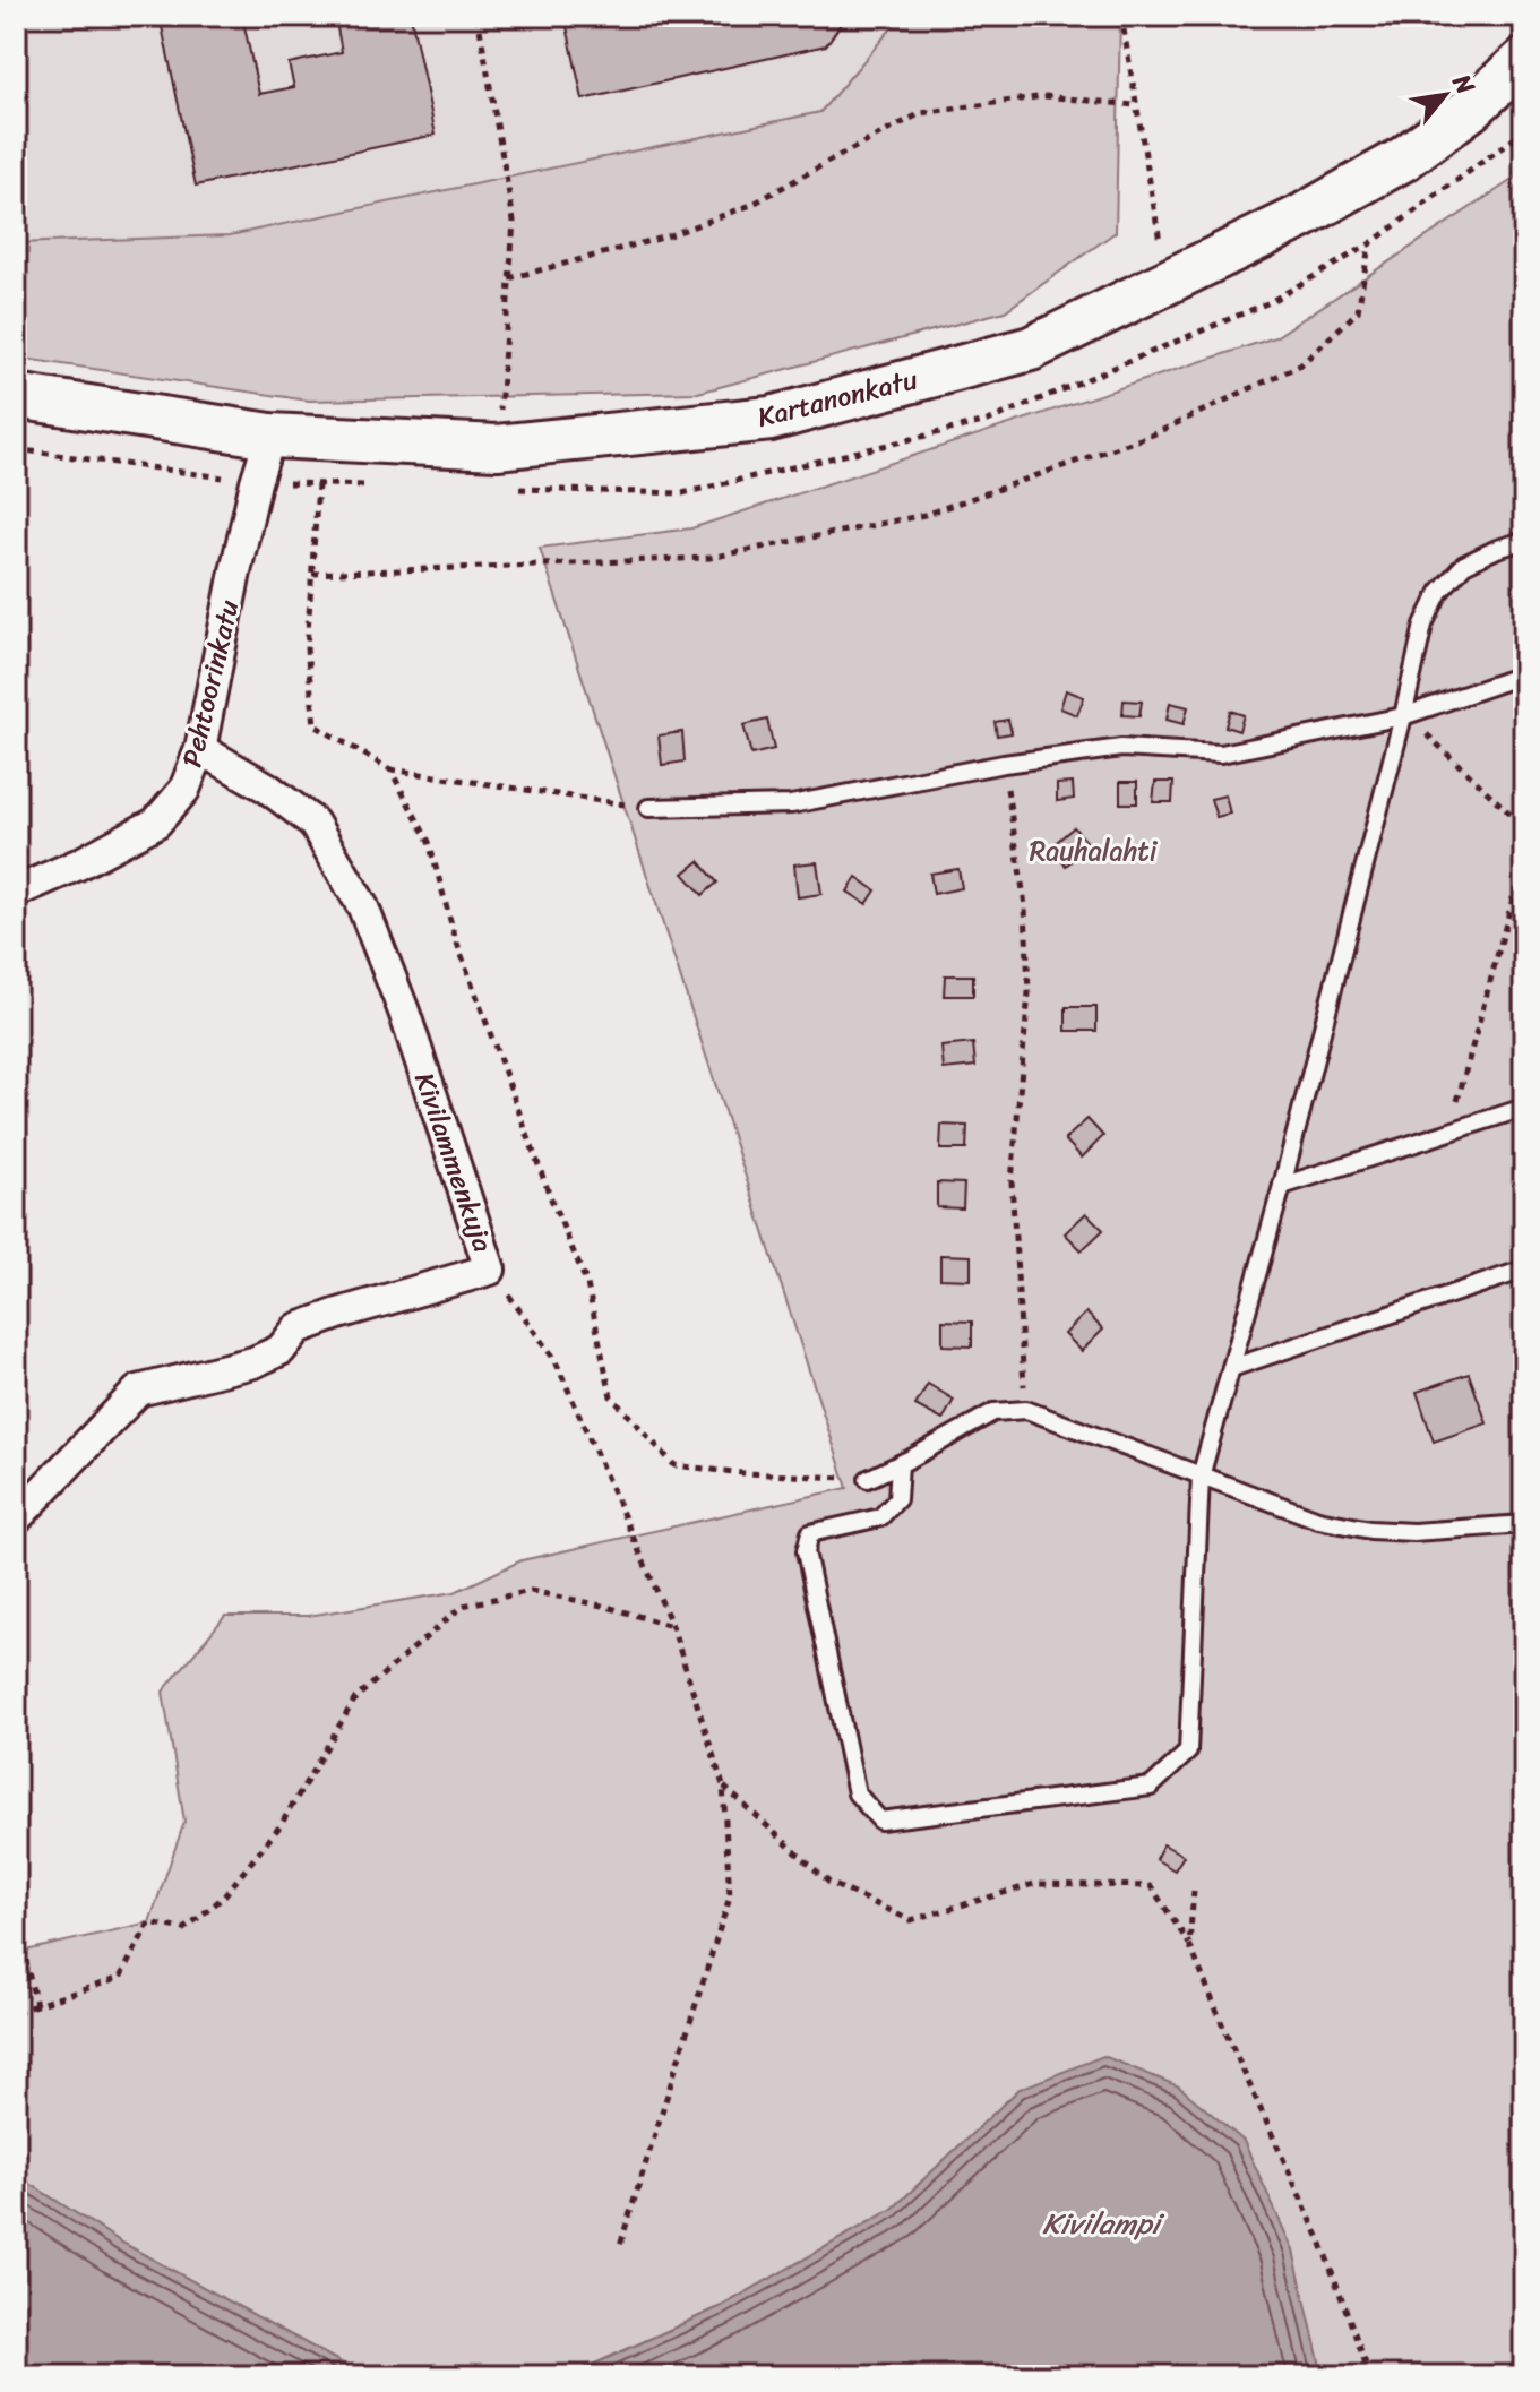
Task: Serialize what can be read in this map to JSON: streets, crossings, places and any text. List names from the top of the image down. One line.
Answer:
{"streets":{"street":["Kartanonkatu","Pehtoorinkatu","Kivilammenkuja"]},"crossings":[["Kartanonkatu","Pehtoorinkatu"],["Pehtoorinkatu","Kivilammenkuja"]],"water":["Kivilampi"],"parks":["Rauhalahti"],"north":"top right"}
